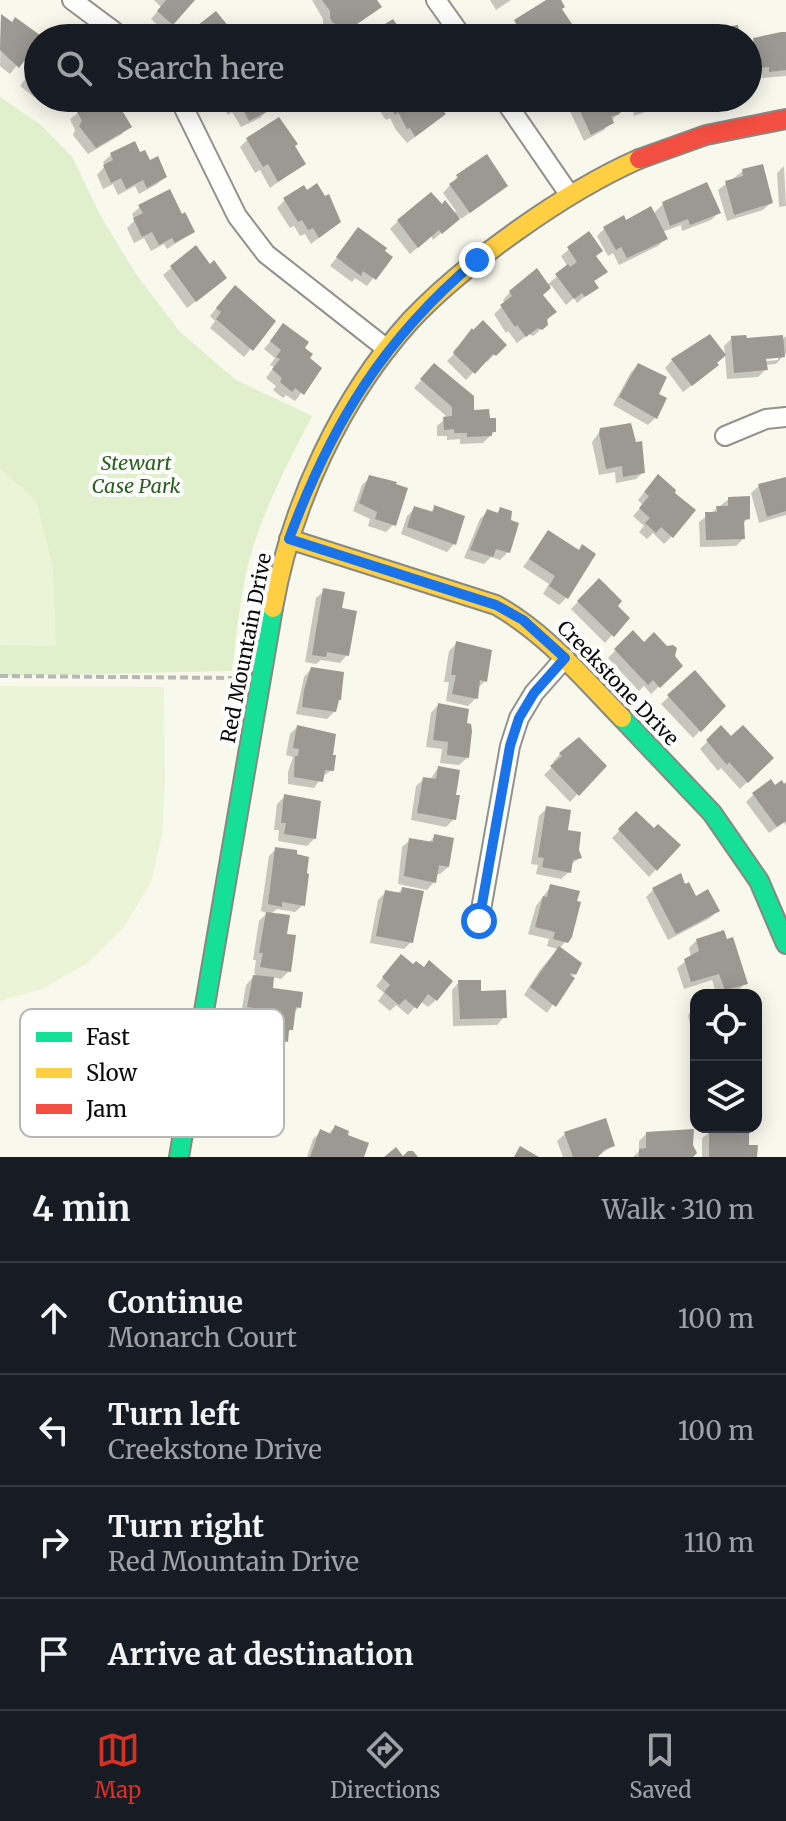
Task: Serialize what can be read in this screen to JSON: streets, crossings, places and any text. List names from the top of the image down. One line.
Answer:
{"streets":{"street":["Red Mountain Drive","Creekstone Drive"]},"crossings":[["Red Mountain Drive","Creekstone Drive"]],"parks":["Stewart Case Park"],"legend":["Fast","Slow","Jam"],"page":{"search":"Search here","heading":["4 min","Walk · 310 m"],"list":[["Continue","Monarch Court","100 m"],["Turn left","Creekstone Drive","100 m"],["Turn right","Red Mountain Drive","110 m"],"Arrive at destination"],"nav":["Map","Directions","Saved"]}}
